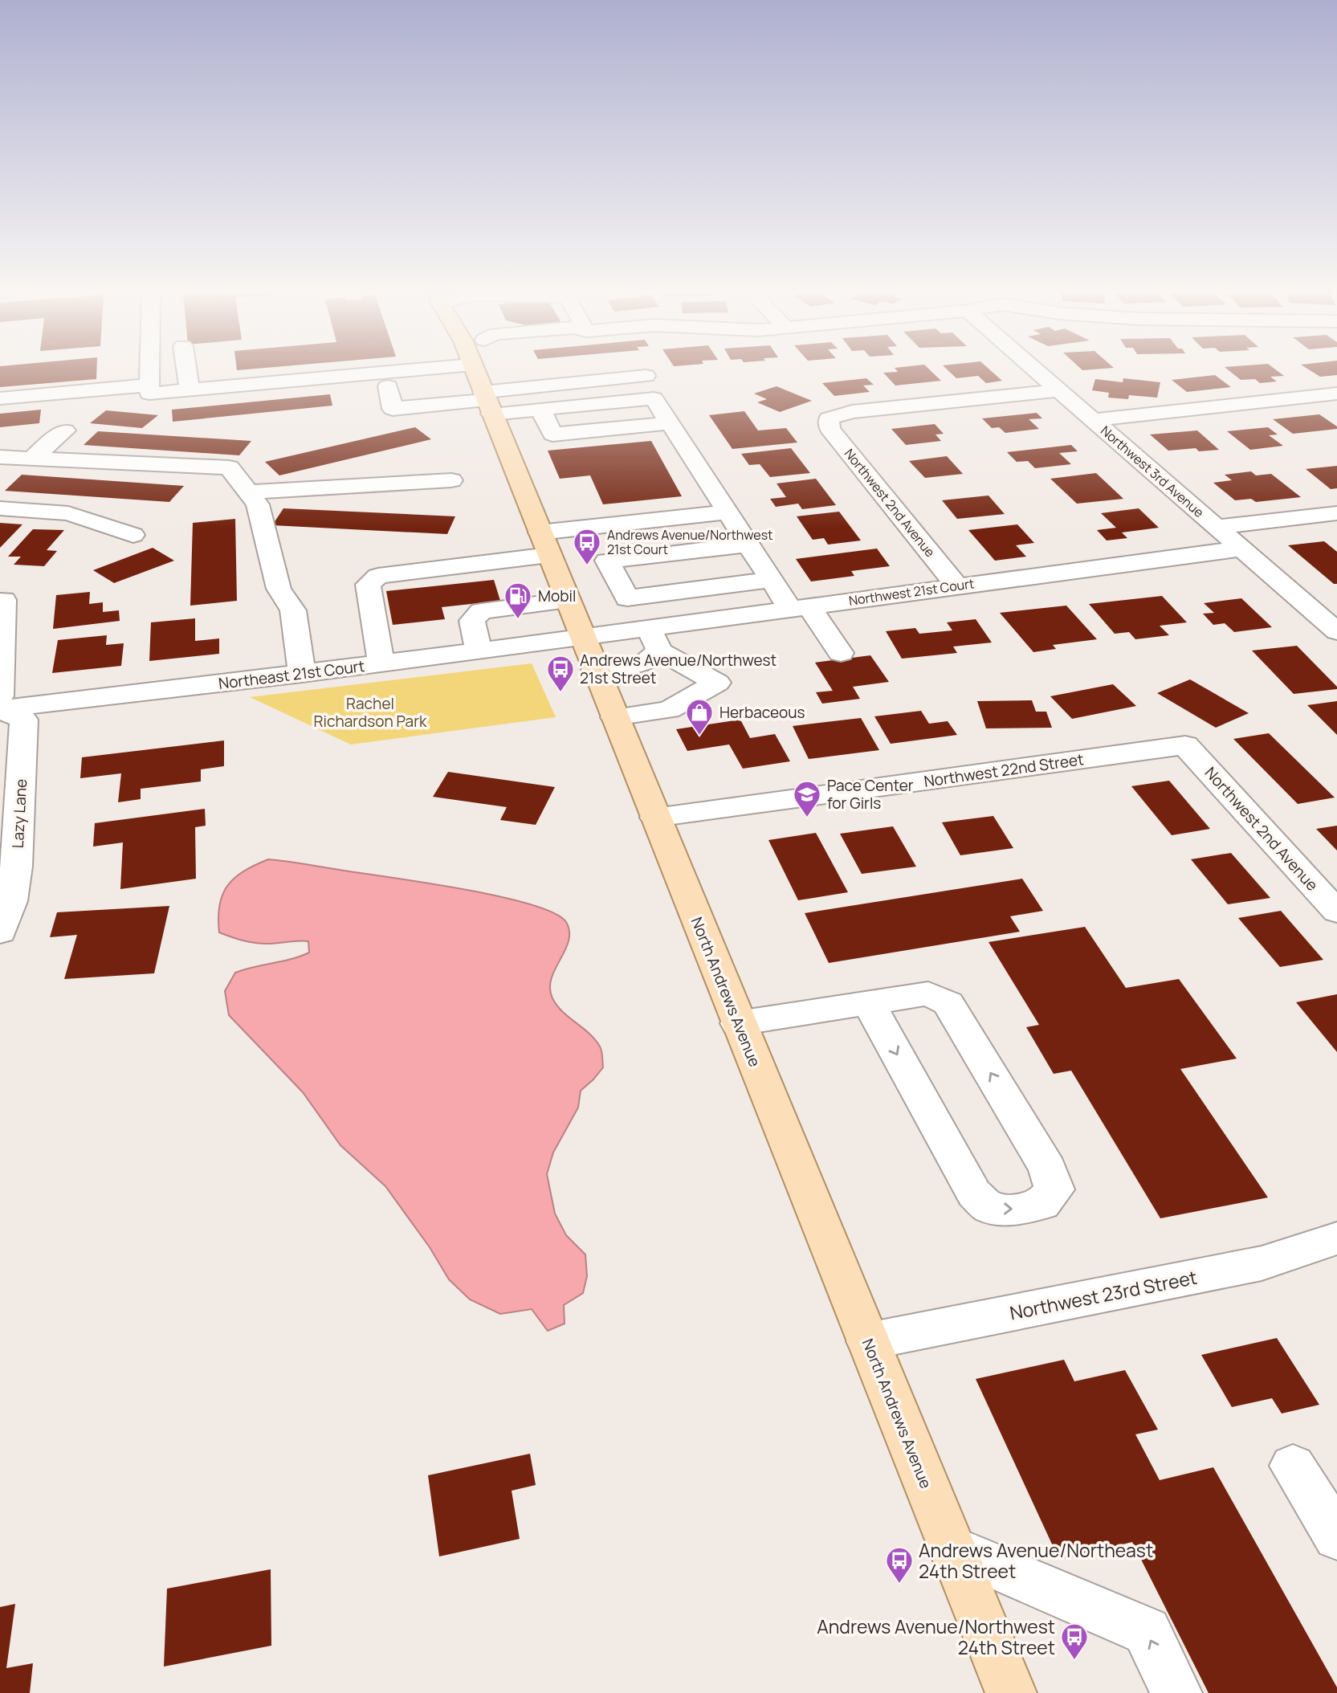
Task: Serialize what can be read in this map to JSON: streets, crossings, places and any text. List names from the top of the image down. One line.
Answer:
{"streets":{"main road":["North Andrews Avenue"],"street":["Northwest 3rd Avenue","Northwest 2nd Avenue","Northwest 21st Court","Northeast 21st Court","Northwest 22nd Street","Lazy Lane","Northwest 23rd Street"]},"crossings":[["Northwest 3rd Avenue","Northwest 2nd Avenue"],["Northwest 3rd Avenue","Northwest 21st Court"],["Northwest 2nd Avenue","Northwest 21st Court"],["Northwest 2nd Avenue","Northwest 22nd Street"],["Northwest 21st Court","Northeast 21st Court"],["Northwest 21st Court","North Andrews Avenue"],["Northeast 21st Court","Lazy Lane"],["Northeast 21st Court","North Andrews Avenue"],["Northwest 22nd Street","North Andrews Avenue"],["North Andrews Avenue","Northwest 23rd Street"]],"parks":["Rachel Richardson Park"],"places":{"bus stop":["Andrews Avenue/Northwest 21st Court","Andrews Avenue/Northwest 21st Street","Andrews Avenue/Northeast 24th Street","Andrews Avenue/Northwest 24th Street"],"fuel station":["Mobil"],"shop":["Herbaceous"],"school or university":["Pace Center for Girls"]}}
